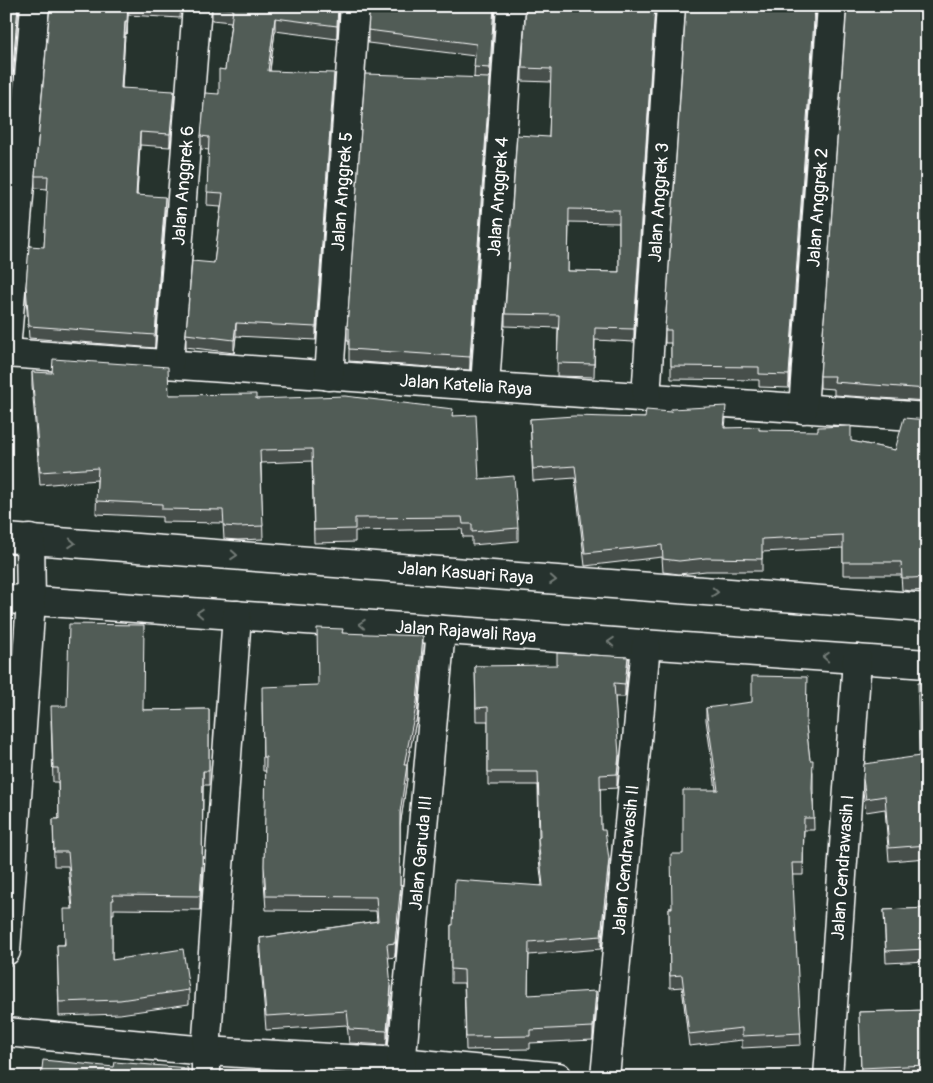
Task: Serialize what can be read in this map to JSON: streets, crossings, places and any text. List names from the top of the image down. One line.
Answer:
{"streets":{"street":["Jalan Anggrek 6","Jalan Anggrek 5","Jalan Anggrek 4","Jalan Anggrek 3","Jalan Anggrek 2","Jalan Katelia Raya","Jalan Kasuari Raya","Jalan Rajawali Raya","Jalan Garuda III","Jalan Cendrawasih II","Jalan Cendrawasih I"]},"crossings":[["Jalan Anggrek 6","Jalan Katelia Raya"],["Jalan Anggrek 5","Jalan Katelia Raya"],["Jalan Anggrek 4","Jalan Katelia Raya"],["Jalan Anggrek 3","Jalan Katelia Raya"],["Jalan Anggrek 2","Jalan Katelia Raya"],["Jalan Rajawali Raya","Jalan Garuda III"],["Jalan Rajawali Raya","Jalan Cendrawasih II"],["Jalan Rajawali Raya","Jalan Cendrawasih I"]],"one_way":["Jalan Kasuari Raya","Jalan Rajawali Raya"]}
